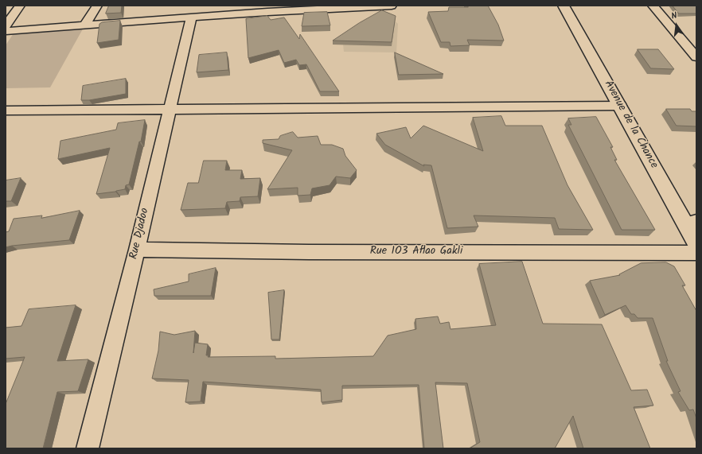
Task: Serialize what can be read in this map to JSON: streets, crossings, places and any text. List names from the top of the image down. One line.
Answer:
{"streets":{"main road":["Avenue de la Chance"],"street":["Rue Djadoo","Rue 1O3 Aflao Gakli"]},"crossings":[["Rue Djadoo","Rue 1O3 Aflao Gakli"]],"north":"top"}
